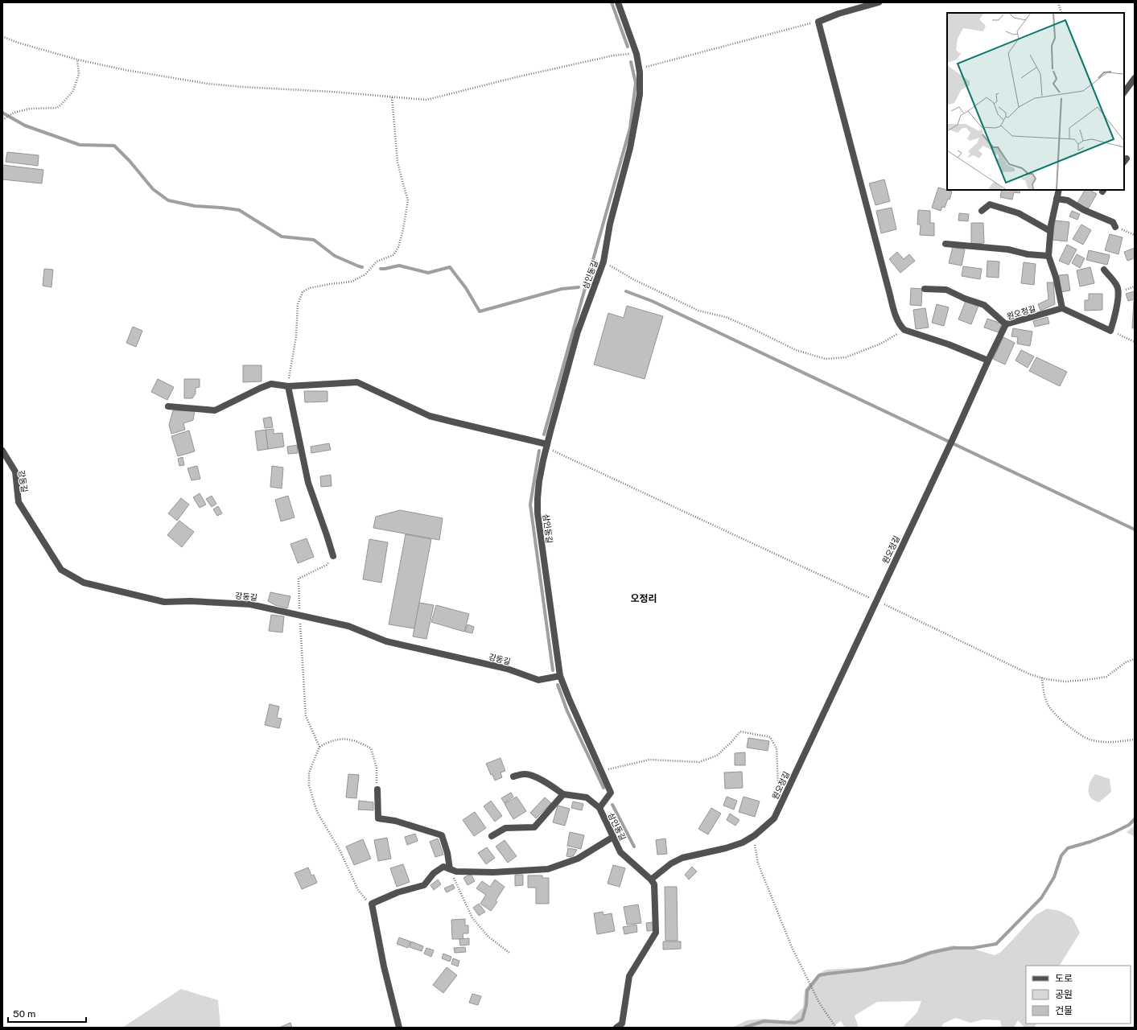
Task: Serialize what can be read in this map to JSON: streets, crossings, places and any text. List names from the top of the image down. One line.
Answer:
{"streets":{"street":["삼인동길","원오정길","강동길"]},"crossings":[["삼인동길","원오정길"],["삼인동길","강동길"]],"districts":["오정리"],"legend":["도로","공원","건물"],"scale_bar":"50 m"}
